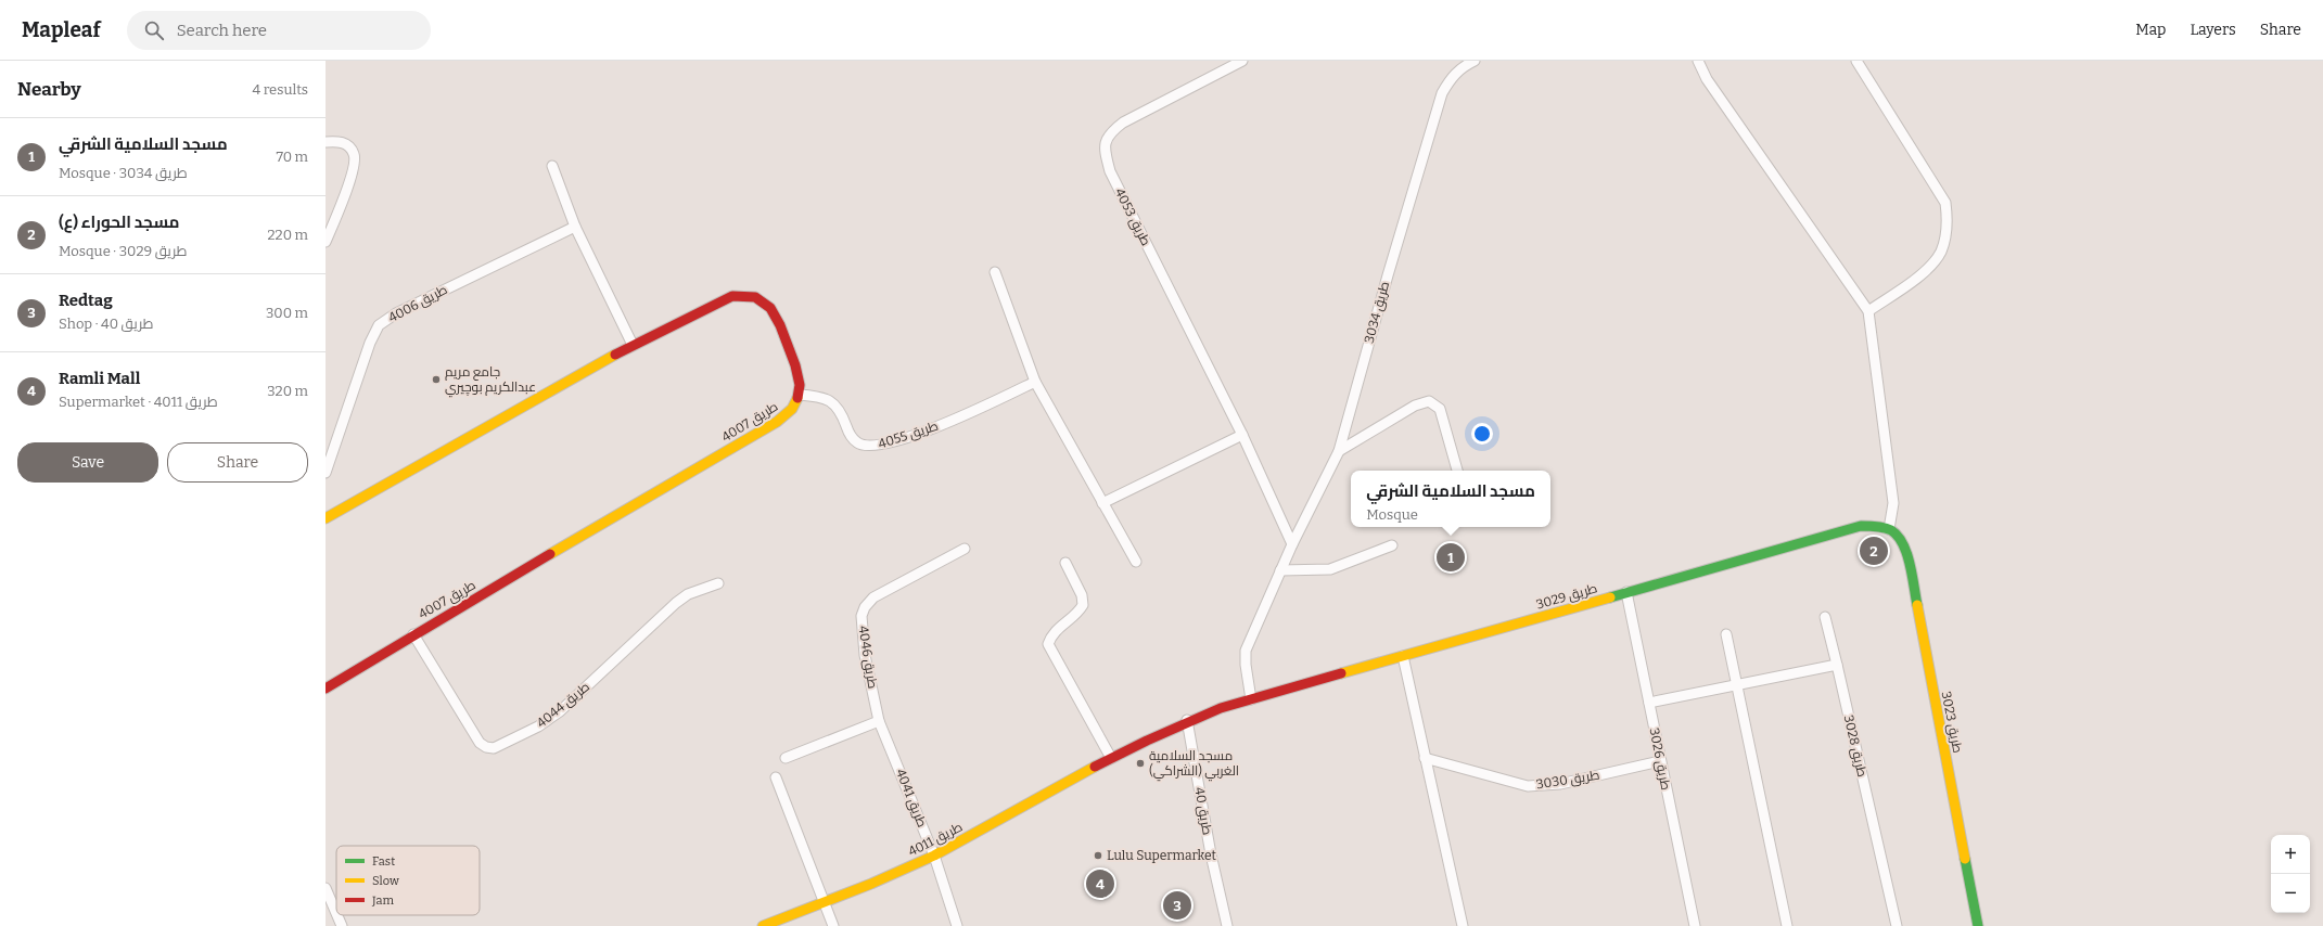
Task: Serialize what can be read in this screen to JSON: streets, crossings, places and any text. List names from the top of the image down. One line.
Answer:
{"streets":{"street":["طريق 4053","طريق 4006","طريق 3034","طريق 4007","طريق 4055","طريق 3029","طريق 4046","طريق 4044","طريق 3023","طريق 3028","طريق 3026","طريق 3030","طريق 4041","طريق 40","طريق 4011"]},"crossings":[["طريق 4053","طريق 3034"],["طريق 3034","طريق 3029"],["طريق 3034","طريق 4011"],["طريق 4007","طريق 4055"],["طريق 4007","طريق 4044"],["طريق 3029","طريق 3023"],["طريق 3029","طريق 3026"],["طريق 3029","طريق 4011"],["طريق 4046","طريق 4041"],["طريق 3026","طريق 3030"],["طريق 4041","طريق 4011"],["طريق 40","طريق 4011"]],"places":["جامع مريم عبدالكريم بوچيري","مسجد السلامية الغربي (الشراكي)","Lulu Supermarket"],"legend":["Fast","Slow","Jam"],"page":{"header":"Mapleaf","search":"Search here","nav":["Map","Layers","Share"],"heading":["Nearby","4 results"],"list":[{"mark":"1","name":"مسجد السلامية الشرقي","note":"Mosque · طريق 3034","value":"70 m"},{"mark":"2","name":"مسجد الحوراء (ع)","note":"Mosque · طريق 3029","value":"220 m"},{"mark":"3","name":"Redtag","note":"Shop · طريق 40","value":"300 m"},{"mark":"4","name":"Ramli Mall","note":"Supermarket · طريق 4011","value":"320 m"}],"buttons":["Save","Share"],"popup":["مسجد السلامية الشرقي","Mosque"],"pins":["2","1","4","3"],"map_buttons":["+","−"]}}
